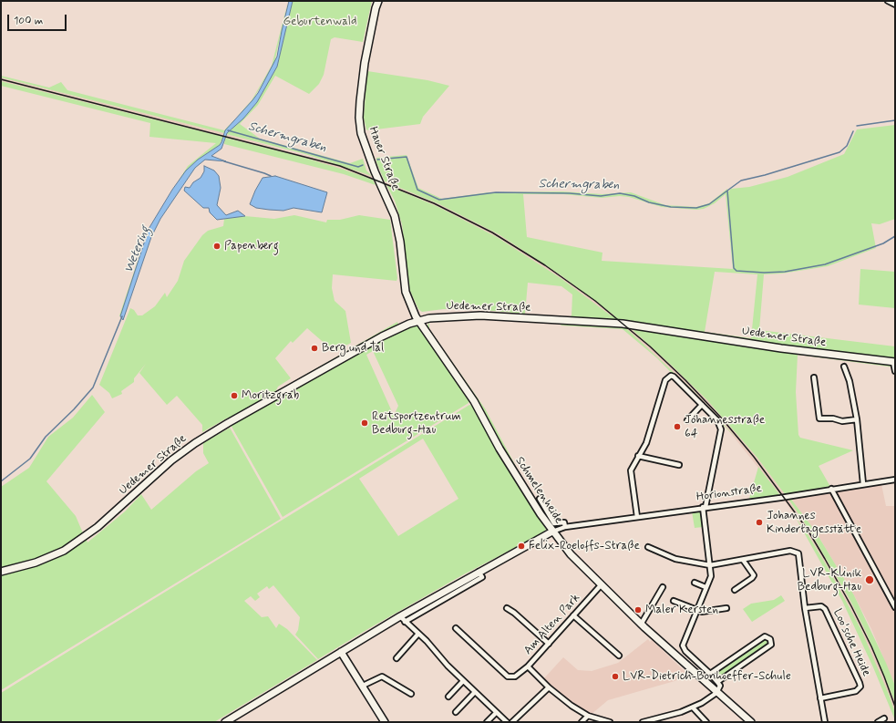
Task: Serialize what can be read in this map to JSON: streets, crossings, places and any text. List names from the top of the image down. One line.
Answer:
{"streets":{"street":["Hauer Straße","Uedemer Straße","Schmelenheide","Horionstraße","Am Alten Park","Loo'sche Heide"]},"crossings":[["Hauer Straße","Uedemer Straße"],["Hauer Straße","Schmelenheide"],["Uedemer Straße","Schmelenheide"],["Schmelenheide","Horionstraße"],["Schmelenheide","Am Alten Park"]],"water":["Schermgraben","Wetering"],"parks":["Geburtenwald"],"places":["Papenberg","Berg und Tal","Moritzgrab","Reitsportzentrum Bedburg-Hau","Johannesstraße 64","Johannes Kindertagesstätte","Felix-Roeloffs-Straße","LVR-Klinik Bedburg-Hau","Maler Kersten","LVR-Dietrich-Bonhoeffer-Schule"],"scale_bar":"100 m"}
